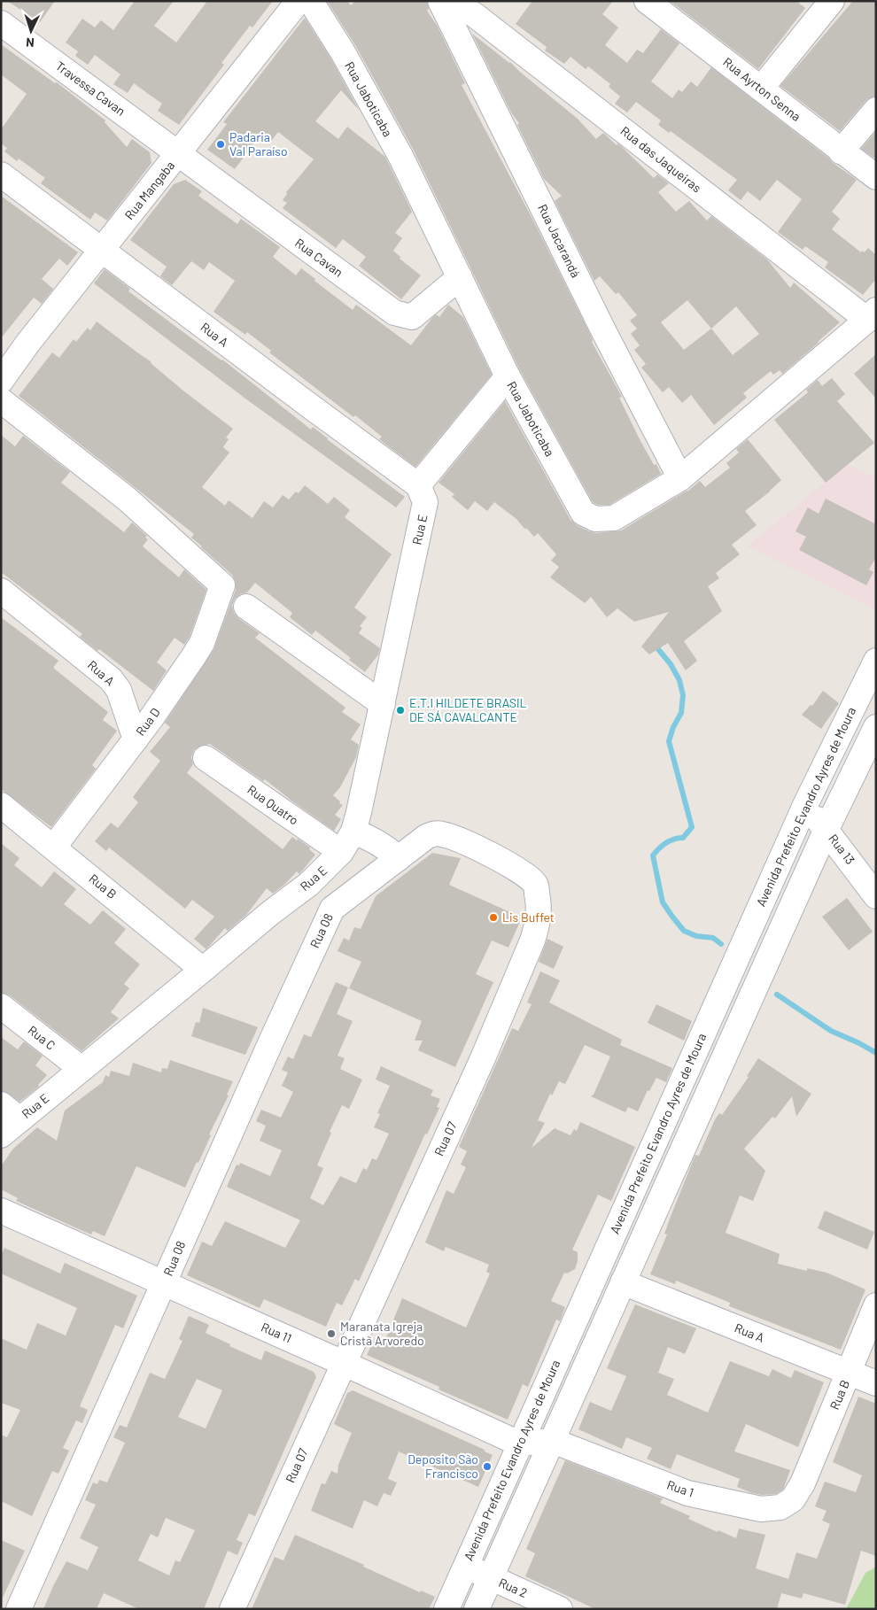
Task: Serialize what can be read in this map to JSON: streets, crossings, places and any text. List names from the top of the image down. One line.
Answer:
{"streets":{"street":["Travessa Cavan","Rua Ayrton Senna","Rua Jaboticaba","Rua das Jaqueiras","Rua Mangaba","Rua Jacarandá","Rua Cavan","Rua A","Rua E","Rua D","Rua Quatro","Avenida Prefeito Evandro Ayres de Moura","Rua 13","Rua B","Rua 08","Rua C","Rua 07","Rua 11","Rua 1","Rua 2"]},"crossings":[["Travessa Cavan","Rua Mangaba"],["Travessa Cavan","Rua Cavan"],["Rua Jaboticaba","Rua das Jaqueiras"],["Rua Jaboticaba","Rua Jacarandá"],["Rua Jaboticaba","Rua Cavan"],["Rua Mangaba","Rua Cavan"],["Rua Mangaba","Rua A"],["Rua A","Rua E"],["Rua A","Rua D"],["Rua A","Rua B"],["Rua E","Rua Quatro"],["Rua E","Rua B"],["Rua E","Rua C"],["Rua D","Rua B"],["Avenida Prefeito Evandro Ayres de Moura","Rua 13"],["Avenida Prefeito Evandro Ayres de Moura","Rua 11"],["Avenida Prefeito Evandro Ayres de Moura","Rua 2"],["Rua B","Rua 1"],["Rua 08","Rua 07"],["Rua 08","Rua 11"],["Rua 07","Rua 11"],["Rua 11","Rua 1"]],"places":["Padaria Val Paraíso","E.T.I HILDETE BRASIL DE SÁ CAVALCANTE","Lis Buffet","Maranata Igreja Cristã Arvoredo","Deposito São Francisco"],"north":"bottom"}
